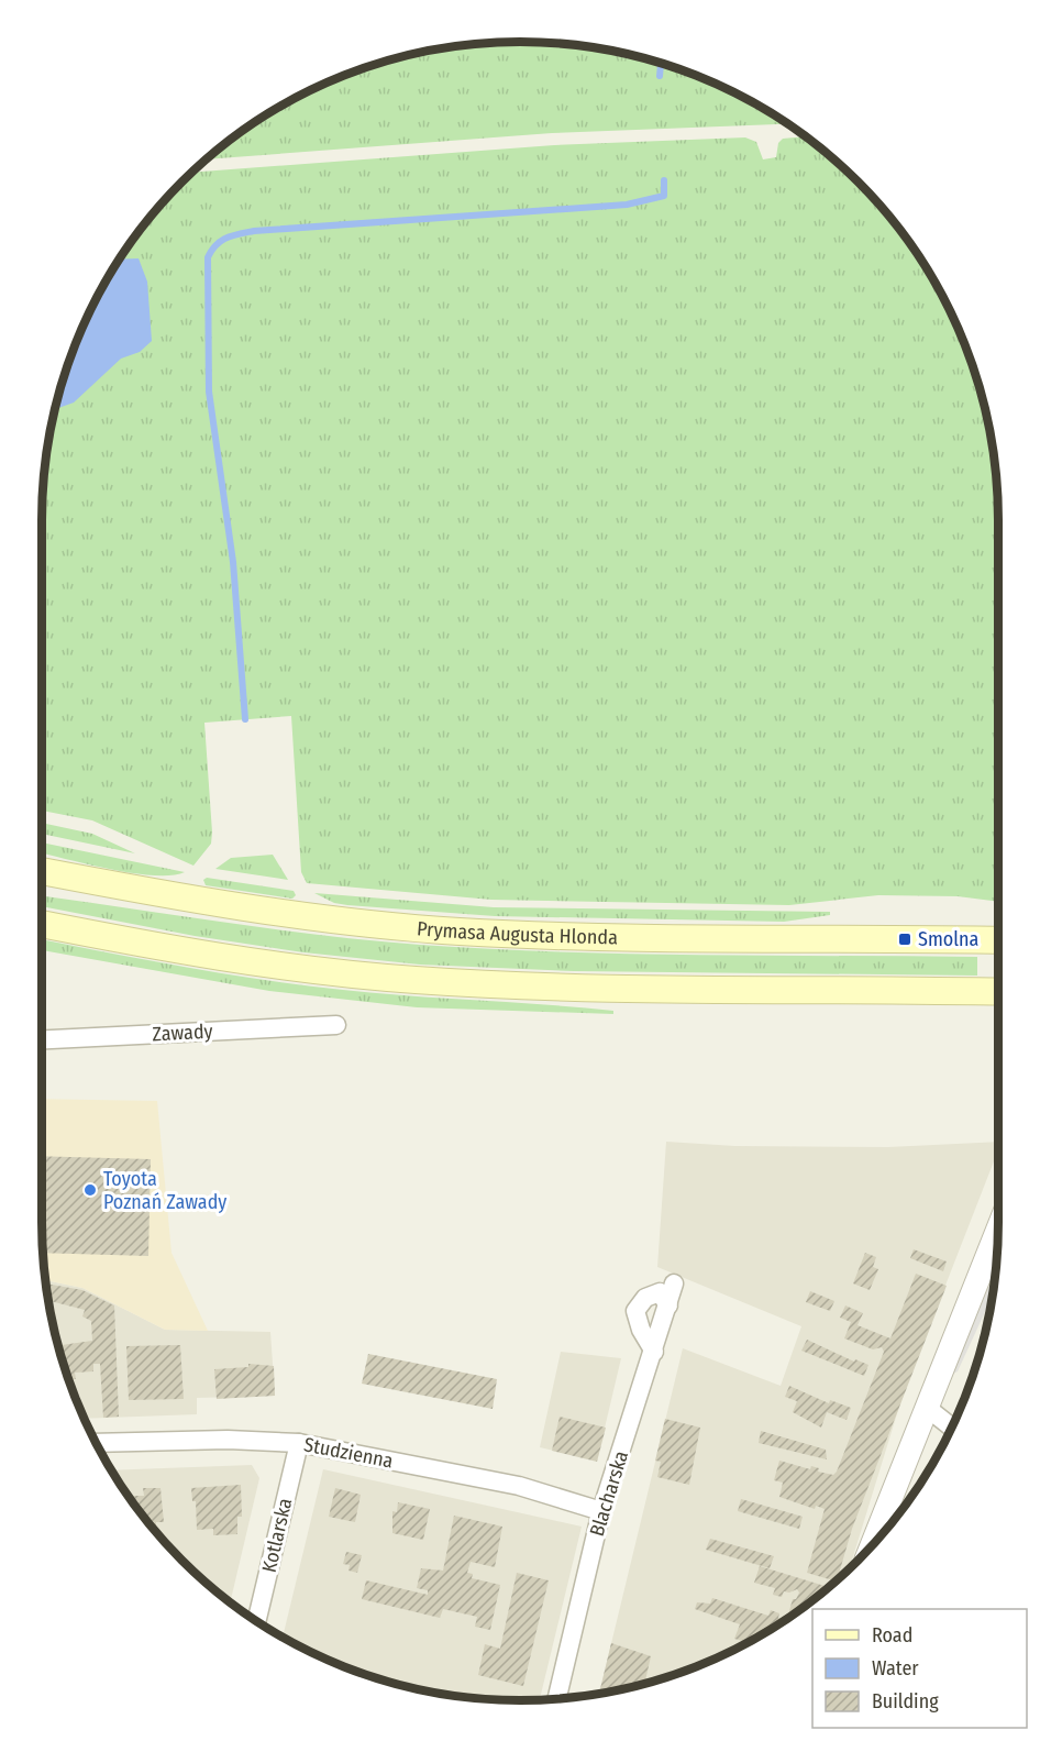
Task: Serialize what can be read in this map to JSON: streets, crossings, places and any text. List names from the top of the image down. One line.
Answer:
{"streets":{"main road":["Prymasa Augusta Hlonda"],"street":["Zawady","Studzienna","Blacharska","Kotlarska"]},"crossings":[["Studzienna","Blacharska"],["Studzienna","Kotlarska"]],"places":{"transit":["Smolna"],"other":["Toyota Poznań Zawady"]},"legend":["Road","Water","Building"]}
